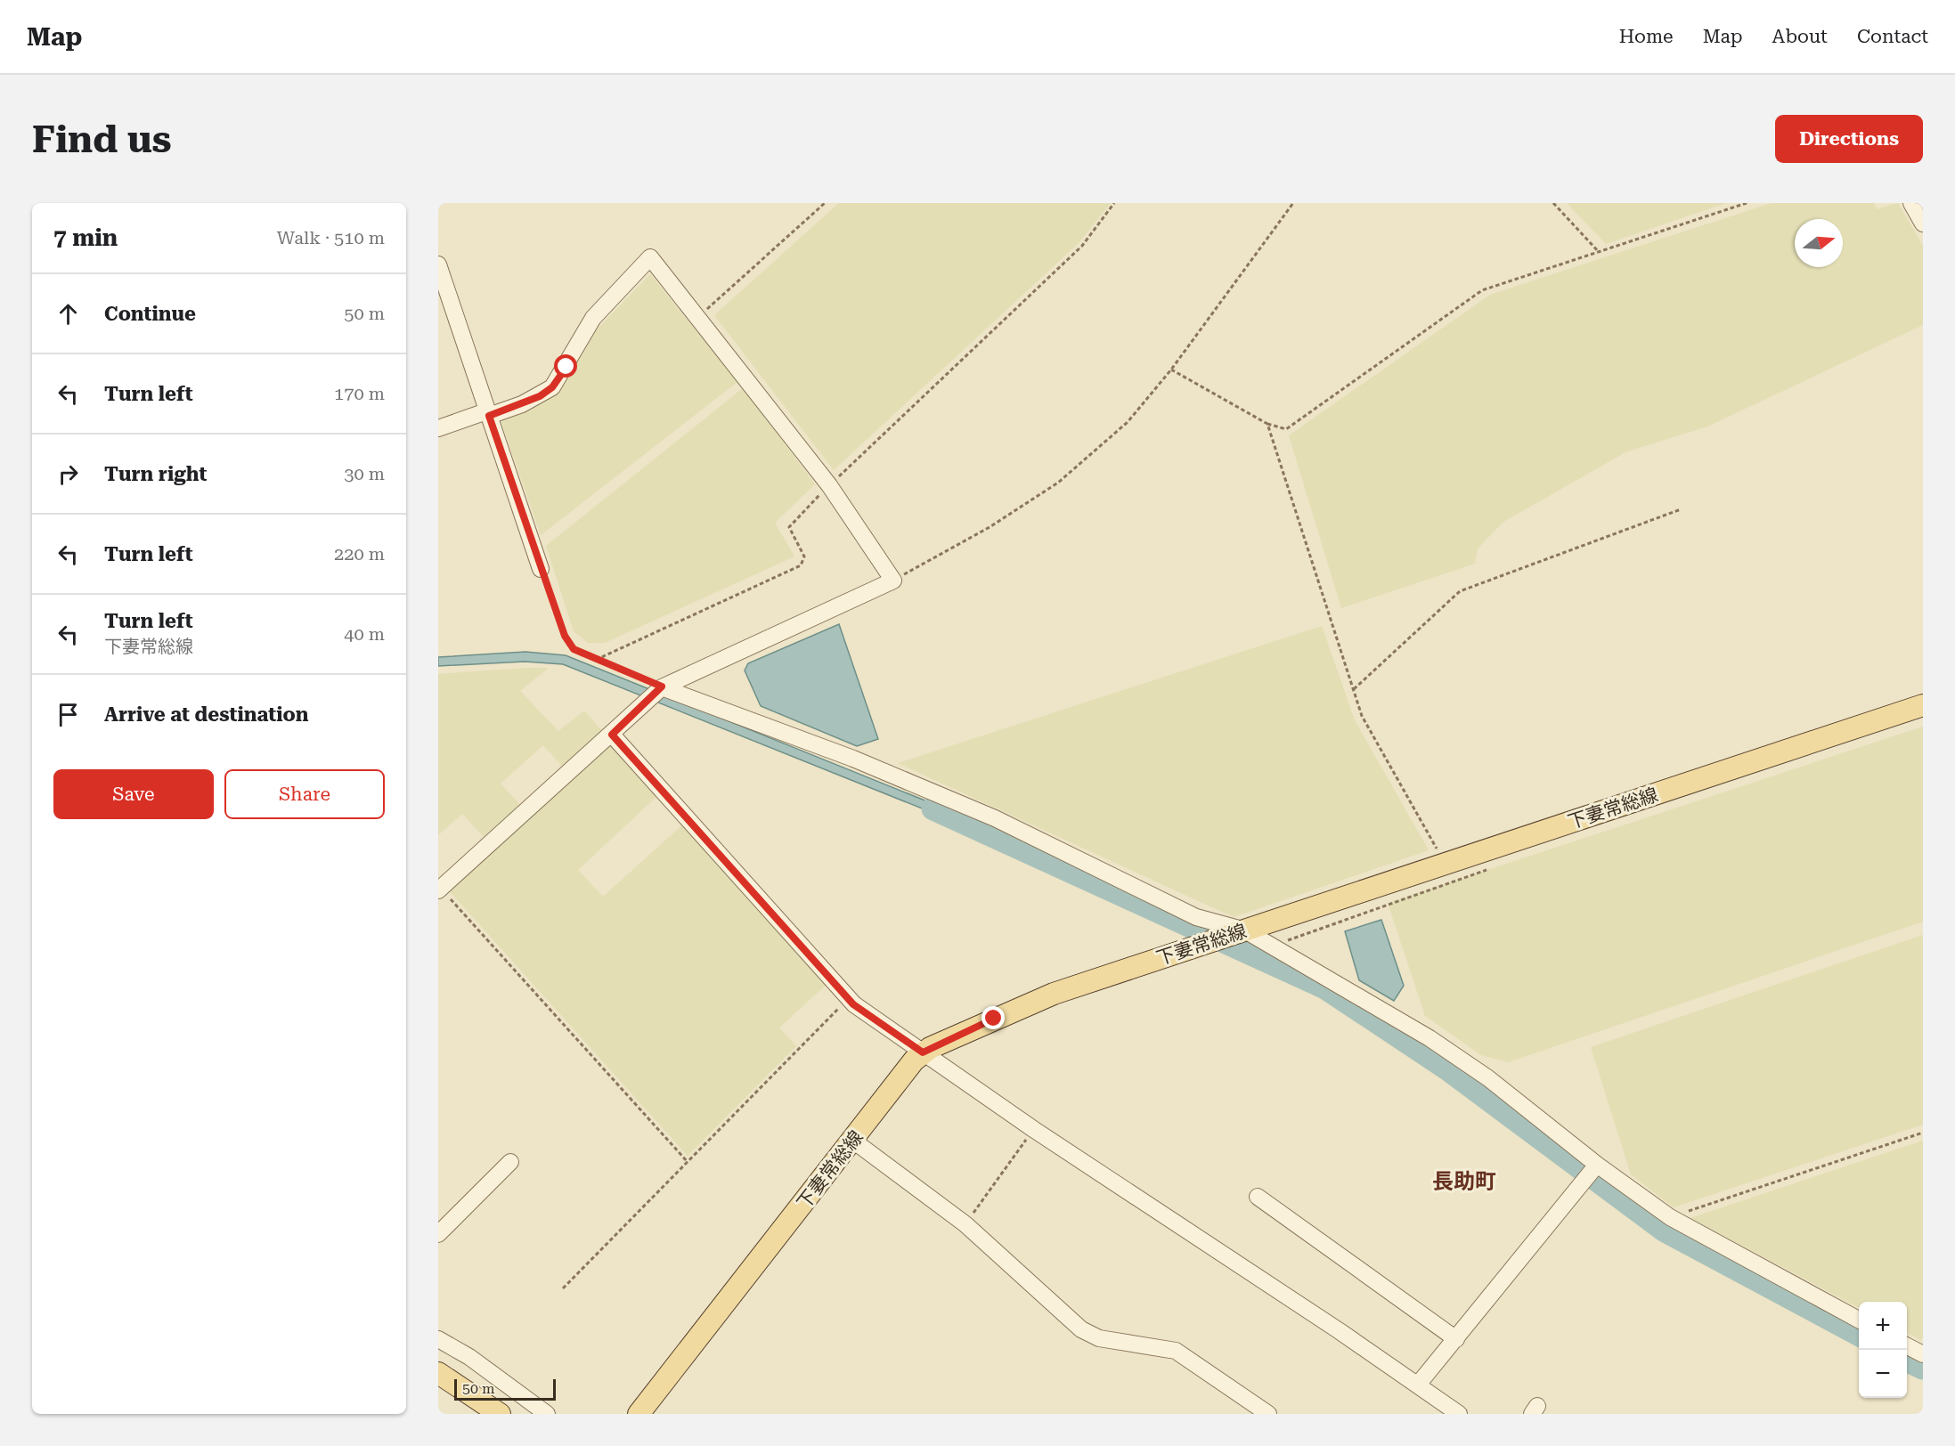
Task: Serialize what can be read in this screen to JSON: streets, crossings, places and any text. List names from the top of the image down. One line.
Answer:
{"streets":{"main road":["下妻常総線"]},"districts":["長助町"],"scale_bar":"50 m","north":"right","page":{"header":"Map","nav":["Home","Map","About","Contact"],"buttons":["Directions",["Save","Share"]],"title":"Find us","heading":["7 min","Walk · 510 m"],"list":[["Continue","50 m"],["Turn left","170 m"],["Turn right","30 m"],["Turn left","220 m"],["Turn left","下妻常総線","40 m"],"Arrive at destination"],"map_buttons":["+","−"],"scale":"50 m"}}
